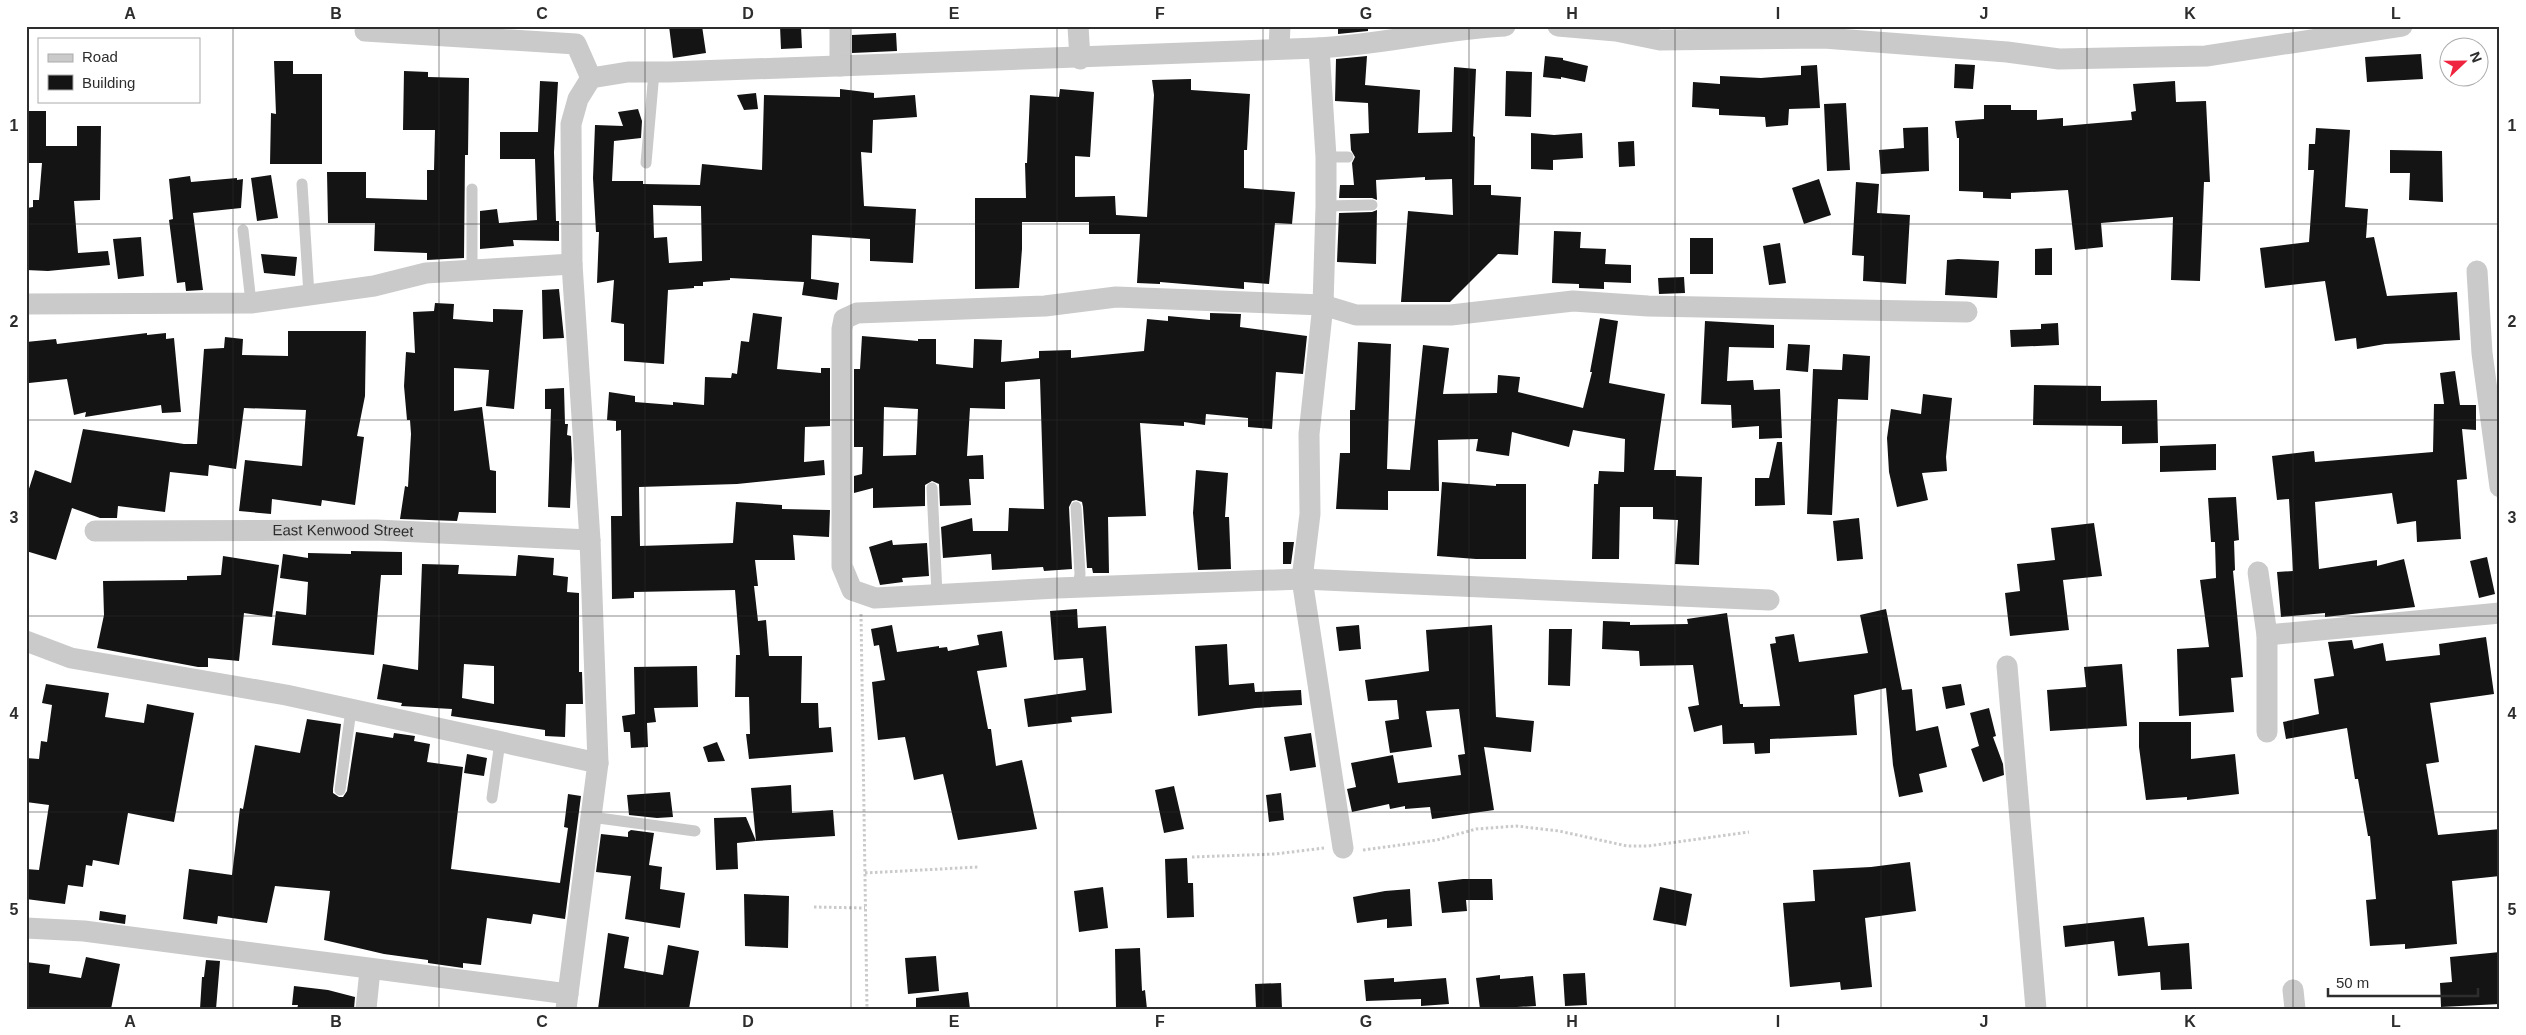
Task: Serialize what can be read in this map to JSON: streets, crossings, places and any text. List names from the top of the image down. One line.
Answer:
{"streets":{"street":["East Kenwood Street"]},"legend":["Road","Building"],"scale_bar":"50 m","north":"right","grid":{"columns":["A","B","C","D","E","F","G","H","I","J","K","L"],"rows":["1","2","3","4","5"]}}
